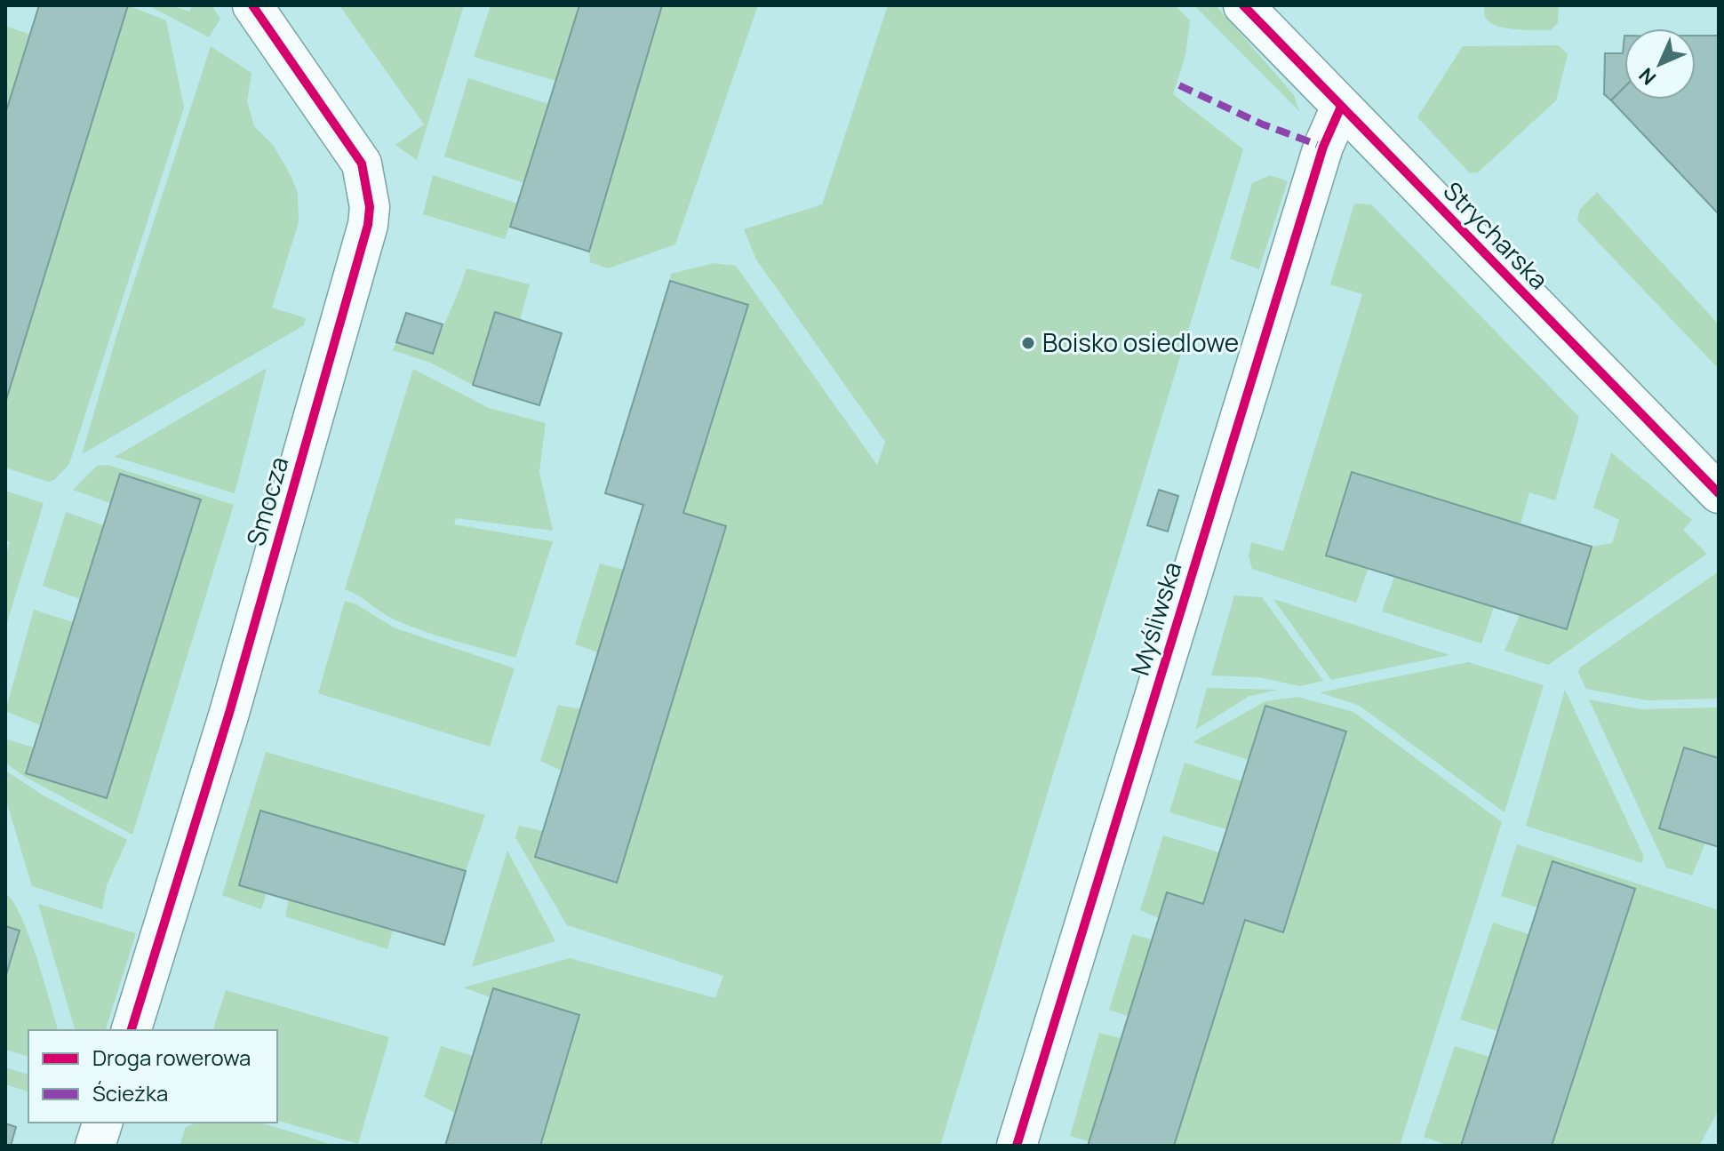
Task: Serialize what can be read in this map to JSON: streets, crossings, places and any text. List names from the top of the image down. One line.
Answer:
{"streets":{"street":["Strycharska","Smocza","Myśliwska"]},"crossings":[["Strycharska","Myśliwska"]],"places":["Boisko osiedlowe"],"legend":["Droga rowerowa","Ścieżka"],"north":"bottom left"}
